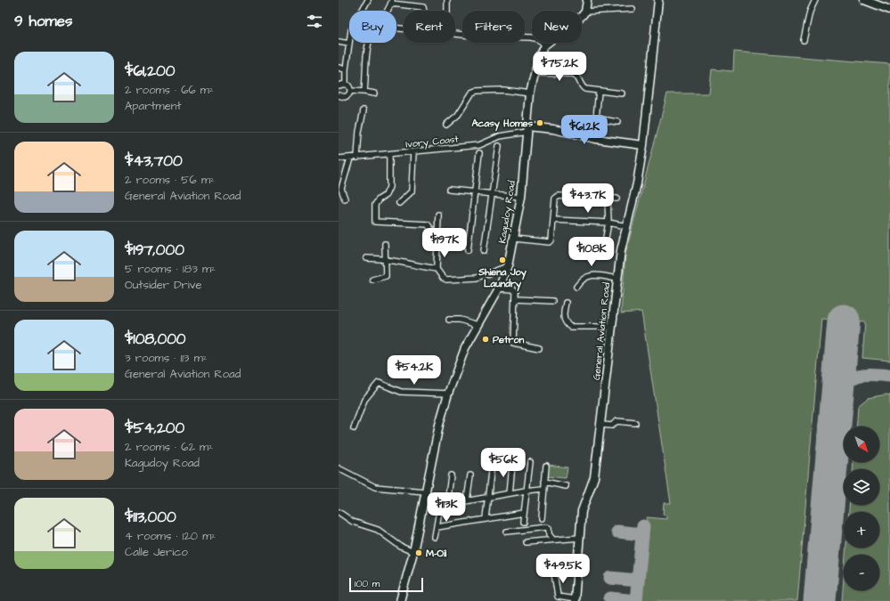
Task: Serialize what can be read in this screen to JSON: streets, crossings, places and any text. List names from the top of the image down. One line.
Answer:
{"streets":{"street":["Ivory Coast","Kagudoy Road","General Aviation Road"]},"crossings":[["Ivory Coast","Kagudoy Road"]],"places":["Acasy Homes","Shiena Joy Laundry","Petron","M-Oil"],"scale_bar":"100 m","north":"bottom right","page":{"heading":"9 homes","chip":["Buy","Rent","Filters","New"],"list":[{"name":"$61,200","note":"2 rooms · 66 m² · Apartment"},{"name":"$43,700","note":"2 rooms · 56 m² · General Aviation Road"},{"name":"$197,000","note":"5 rooms · 183 m² · Outsider Drive"},{"name":"$108,000","note":"3 rooms · 113 m² · General Aviation Road"},{"name":"$54,200","note":"2 rooms · 62 m² · Kagudoy Road"},{"name":"$113,000","note":"4 rooms · 120 m² · Calle Jerico"}],"price":["$75.2K","$61.2K","$43.7K","$197K","$108K","$54.2K","$56K","$113K","$49.5K"],"map_buttons":["+","−"],"scale":"100 m"}}
